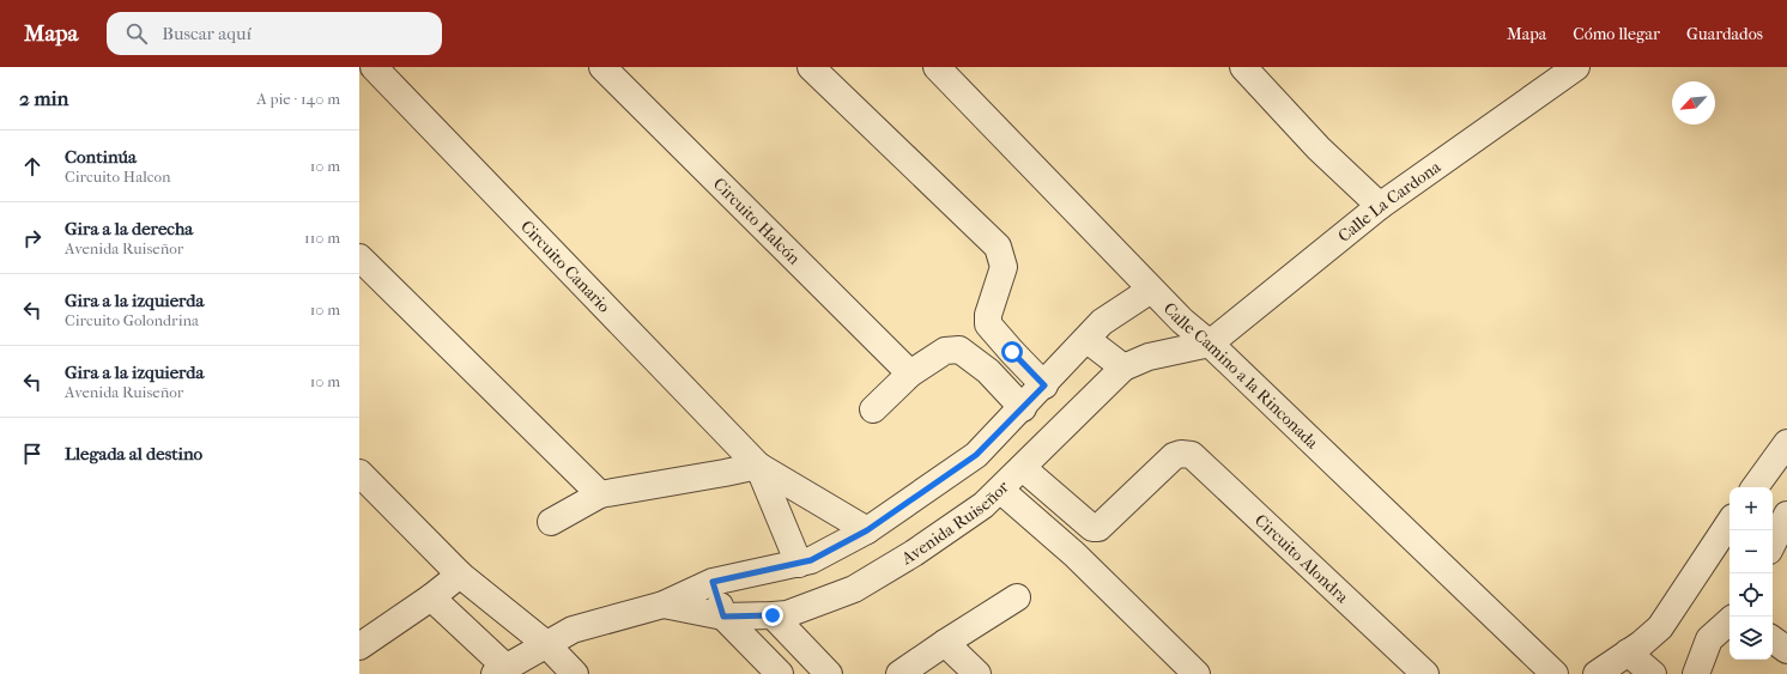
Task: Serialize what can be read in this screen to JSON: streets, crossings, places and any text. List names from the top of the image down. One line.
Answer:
{"streets":{"street":["Calle La Cardona","Circuito Halcón","Circuito Canario","Calle Camino a la Rinconada","Avenida Ruiseñor","Circuito Alondra"]},"crossings":[["Calle La Cardona","Calle Camino a la Rinconada"],["Calle La Cardona","Avenida Ruiseñor"],["Circuito Canario","Avenida Ruiseñor"],["Calle Camino a la Rinconada","Avenida Ruiseñor"],["Avenida Ruiseñor","Circuito Alondra"]],"north":"bottom left","page":{"header":"Mapa","search":"Buscar aquí","nav":["Mapa","Cómo llegar","Guardados"],"heading":["2 min","A pie · 140 m"],"list":[["Continúa","Circuito Halcon","10 m"],["Gira a la derecha","Avenida Ruiseñor","110 m"],["Gira a la izquierda","Circuito Golondrina","10 m"],["Gira a la izquierda","Avenida Ruiseñor","10 m"],"Llegada al destino"],"map_buttons":["+","−"]}}
